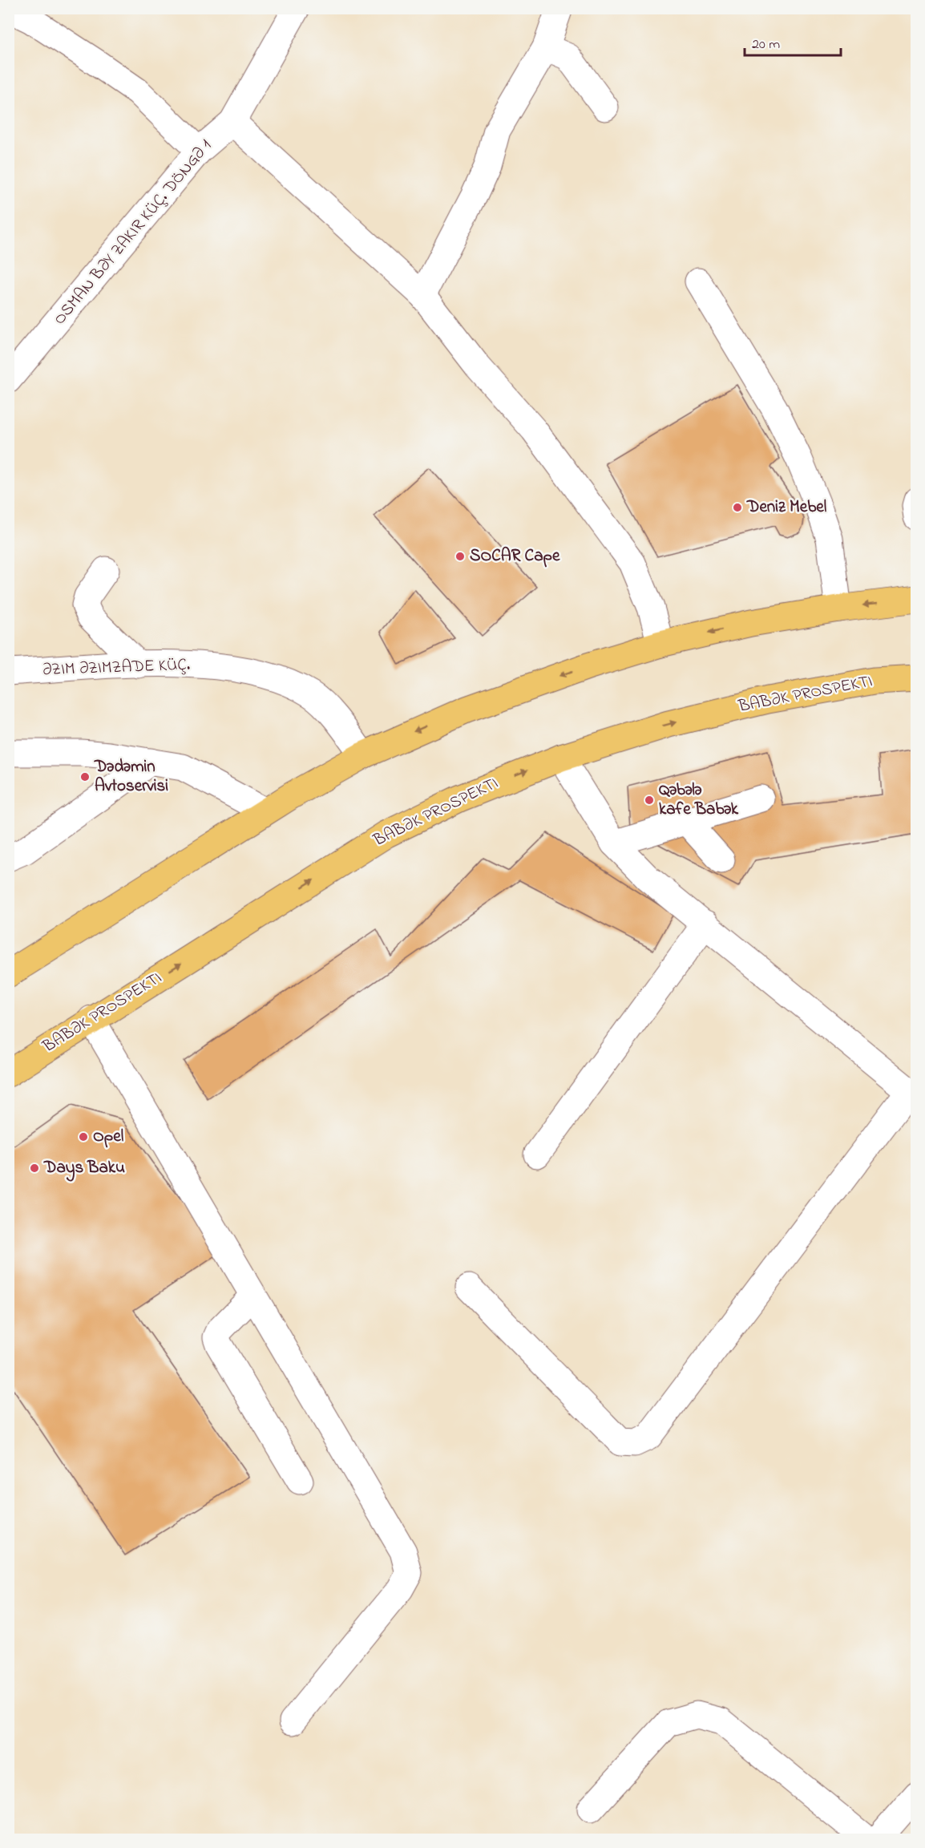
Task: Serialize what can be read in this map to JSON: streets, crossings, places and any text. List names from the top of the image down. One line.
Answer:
{"streets":{"main road":["BABƏK PROSPEKTI"],"street":["OSMAN BƏY ZAKIR KÜÇ. DÖNGƏ 1","ƏZIM ƏZIMZADE KÜÇ."]},"places":["Deniz Mebel","SOCAR Cape","Dədəmin Avtoservisi","Qəbələ kafe Babək","Opel","Days Baku"],"scale_bar":"20 m"}
